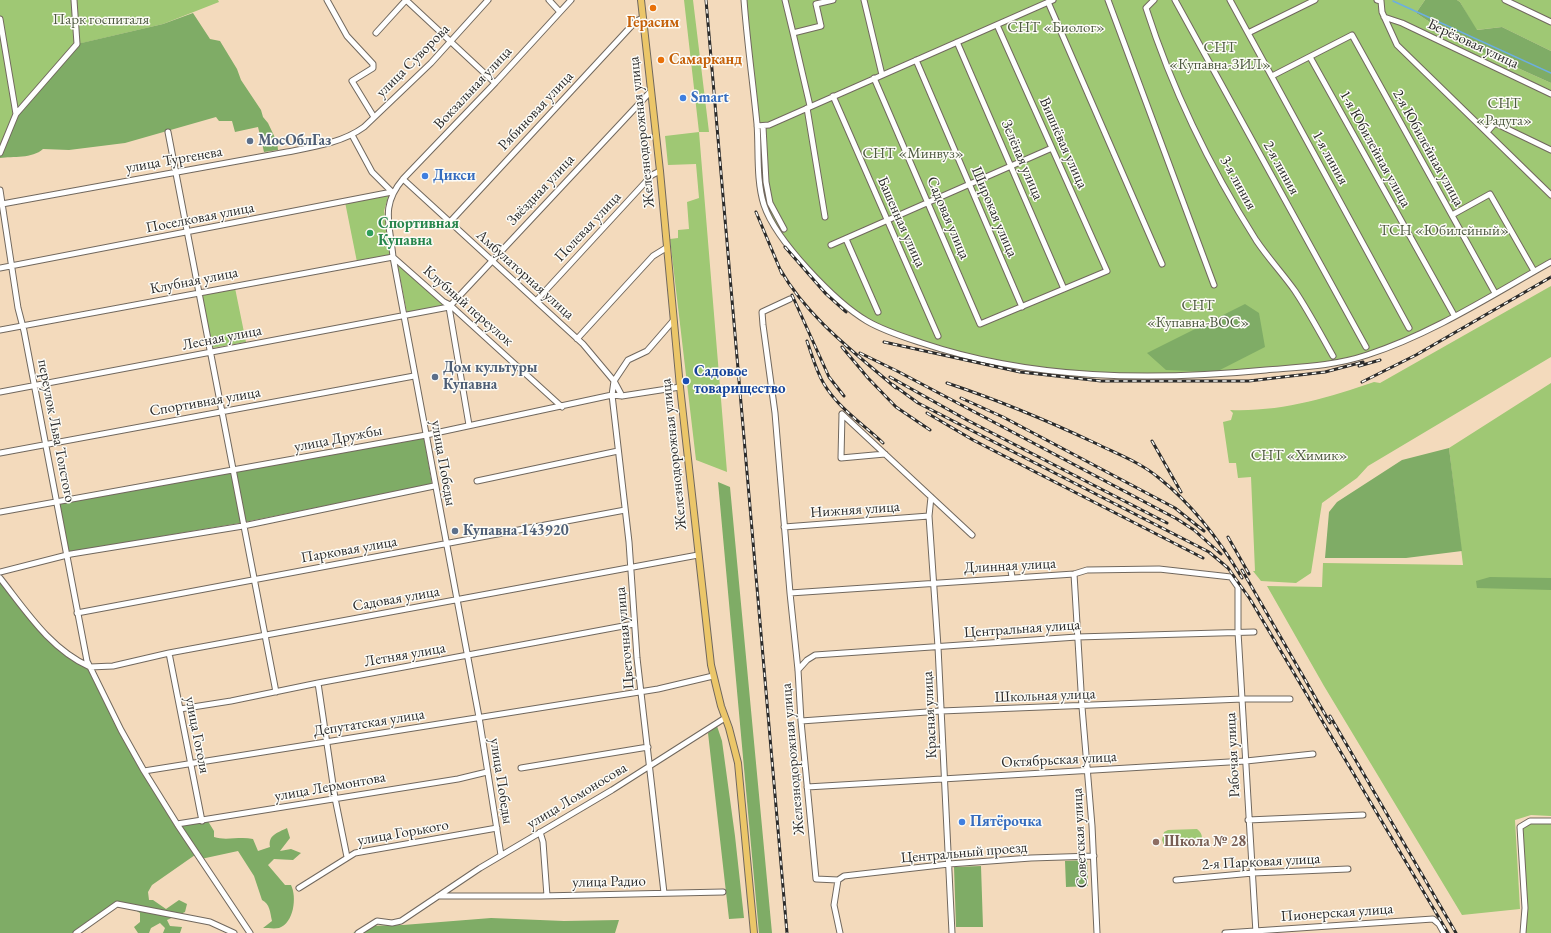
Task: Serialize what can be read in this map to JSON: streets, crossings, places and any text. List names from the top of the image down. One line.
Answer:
{"streets":{"main road":["Железнодорожная улица"],"street":["Берёзовая улица","улица Суворова","Вокзальная улица","Рябиновая улица","Вишнёвая улица","2-я Юбилейная улица","1-я Юбилейная улица","1-я линия","улица Тургенева","Зелёная улица","2-я линия","3-я линия","Звёздная улица","Широкая улица","Поселковая улица","Садовая улица","Башенная улица","Полевая улица","Амбулаторная улица","Клубная улица","Клубный переулок","Лесная улица","Спортивная улица","переулок Льва Толстого","улица Дружбы","улица Победы","Нижняя улица","Парковая улица","Длинная улица","Центральная улица","Цветочная улица","Летняя улица","Школьная улица","Красная улица","Депутатская улица","улица Гоголя","Рабочая улица","Октябрьская улица","улица Лермонтова","улица Ломоносова","улица Горького","Советская улица","Центральный проезд","2-я Парковая улица","улица Радио","Пионерская улица"]},"crossings":[["улица Суворова","улица Тургенева"],["Вокзальная улица","Поселковая улица"],["Вокзальная улица","Амбулаторная улица"],["Вокзальная улица","улица Победы"],["Рябиновая улица","Железнодорожная улица"],["Рябиновая улица","Амбулаторная улица"],["Железнодорожная улица","Звёздная улица"],["Железнодорожная улица","Садовая улица"],["Железнодорожная улица","Полевая улица"],["Железнодорожная улица","улица Дружбы"],["Железнодорожная улица","Нижняя улица"],["Железнодорожная улица","Длинная улица"],["Железнодорожная улица","Центральная улица"],["Железнодорожная улица","Школьная улица"],["Железнодорожная улица","Депутатская улица"],["Железнодорожная улица","Октябрьская улица"],["Железнодорожная улица","улица Ломоносова"],["Железнодорожная улица","Центральный проезд"],["Вишнёвая улица","Зелёная улица"],["2-я Юбилейная улица","1-я Юбилейная улица"],["улица Тургенева","переулок Льва Толстого"],["Звёздная улица","Амбулаторная улица"],["Звёздная улица","Клубный переулок"],["Звёздная улица","Лесная улица"],["Широкая улица","Садовая улица"],["Поселковая улица","переулок Льва Толстого"],["Поселковая улица","улица Победы"],["Садовая улица","переулок Льва Толстого"],["Садовая улица","улица Победы"],["Садовая улица","Цветочная улица"],["Садовая улица","улица Гоголя"],["Полевая улица","Амбулаторная улица"],["Амбулаторная улица","улица Дружбы"],["Амбулаторная улица","Цветочная улица"],["Клубная улица","Клубный переулок"],["Клубная улица","переулок Льва Толстого"],["Клубная улица","улица Победы"],["Клубный переулок","Лесная улица"],["Клубный переулок","улица Дружбы"],["Клубный переулок","улица Победы"],["Лесная улица","переулок Льва Толстого"],["Лесная улица","улица Победы"],["Спортивная улица","переулок Льва Толстого"],["Спортивная улица","улица Победы"],["переулок Льва Толстого","улица Дружбы"],["переулок Льва Толстого","Парковая улица"],["улица Дружбы","улица Победы"],["улица Дружбы","Цветочная улица"],["улица Победы","Парковая улица"],["улица Победы","Летняя улица"],["улица Победы","Депутатская улица"],["улица Победы","улица Лермонтова"],["улица Победы","улица Ломоносова"],["улица Победы","улица Горького"],["Нижняя улица","Красная улица"],["Парковая улица","Цветочная улица"],["Длинная улица","Красная улица"],["Длинная улица","Рабочая улица"],["Длинная улица","Советская улица"],["Центральная улица","Красная улица"],["Центральная улица","Рабочая улица"],["Центральная улица","Советская улица"],["Цветочная улица","Летняя улица"],["Цветочная улица","Депутатская улица"],["Цветочная улица","улица Ломоносова"],["Цветочная улица","улица Радио"],["Летняя улица","улица Гоголя"],["Школьная улица","Красная улица"],["Школьная улица","Рабочая улица"],["Школьная улица","Советская улица"],["Красная улица","Октябрьская улица"],["Красная улица","Центральный проезд"],["Депутатская улица","улица Гоголя"],["улица Гоголя","улица Лермонтова"],["Рабочая улица","Октябрьская улица"],["Рабочая улица","2-я Парковая улица"],["Рабочая улица","Пионерская улица"],["Октябрьская улица","Советская улица"],["улица Ломоносова","улица Радио"],["Советская улица","Центральный проезд"]],"parks":["Парк госпиталя","СНТ «Биолог»","СНТ «Купавна-ЗИЛ»","СНТ «Радуга»","СНТ «Минвуз»","ТСН «Юбилейный»","СНТ «Купавна-ВОС»","СНТ «Химик»"],"places":["Герасим","Самарканд","Smart","МосОблГаз","Дикси","Спортивная Купавна","Дом культуры Купавна","Садовое товарищество","Купавна 143920","Пятёрочка","Школа № 28"]}
